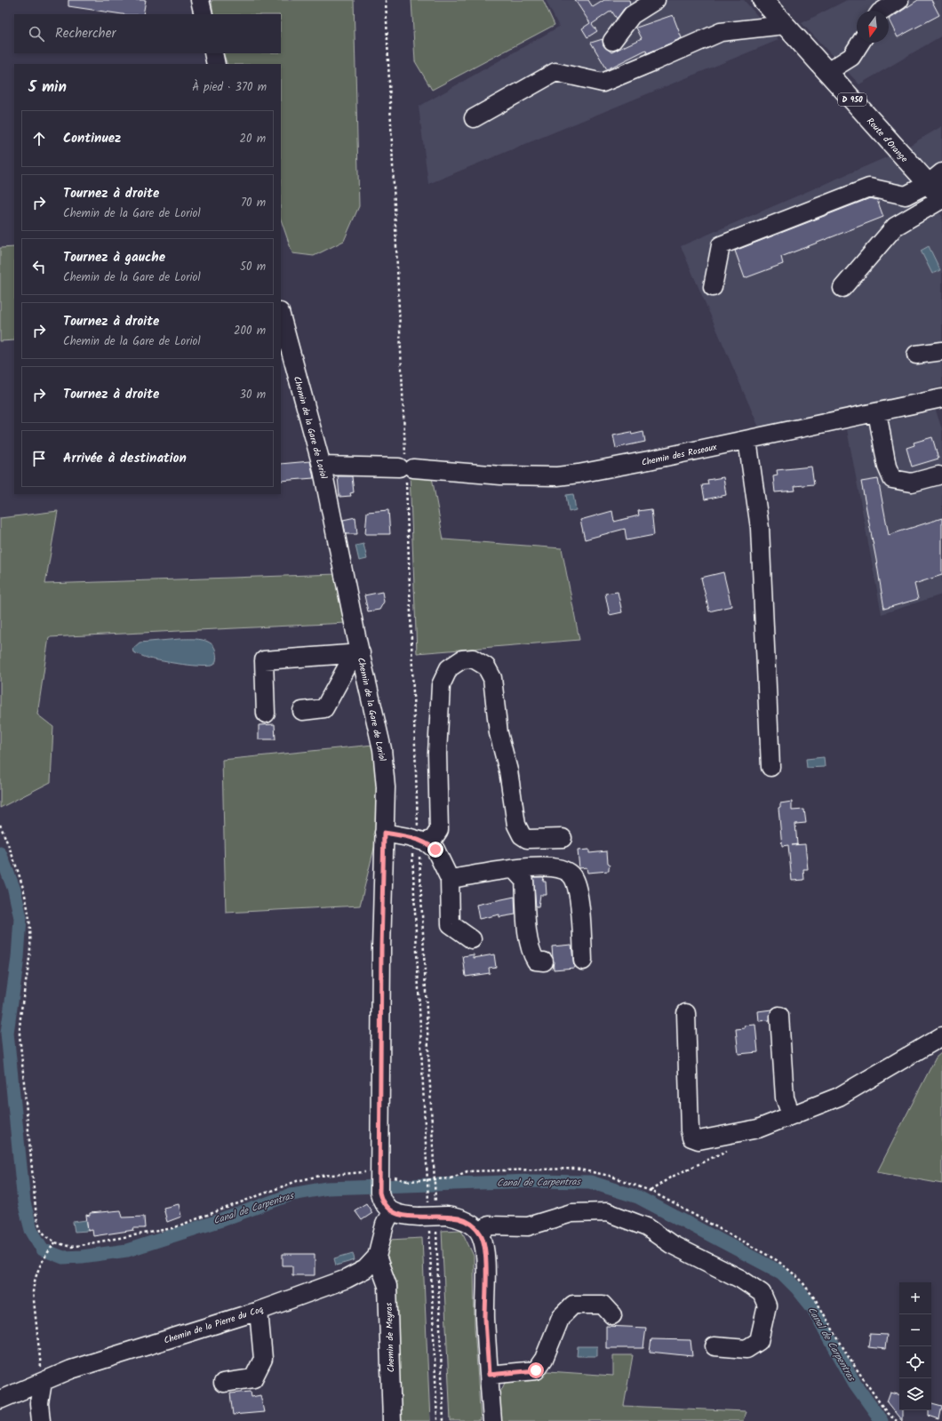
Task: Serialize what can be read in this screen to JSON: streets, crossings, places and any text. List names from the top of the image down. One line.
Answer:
{"streets":{"main road":["D 950","Route d'Orange"],"street":["Chemin de la Gare de Loriol","Chemin des Roseaux","Chemin de la Pierre du Coq","Chemin de Meyras"]},"crossings":[["Chemin de la Gare de Loriol","Chemin des Roseaux"],["Chemin de la Pierre du Coq","Chemin de Meyras"]],"water":["Canal de Carpentras"],"north":"bottom","page":{"search":"Rechercher","heading":["5 min","À pied · 370 m"],"list":[["Continuez","20 m"],["Tournez à droite","Chemin de la Gare de Loriol","70 m"],["Tournez à gauche","Chemin de la Gare de Loriol","50 m"],["Tournez à droite","Chemin de la Gare de Loriol","200 m"],["Tournez à droite","30 m"],"Arrivée à destination"],"map_buttons":["+","−"]}}
